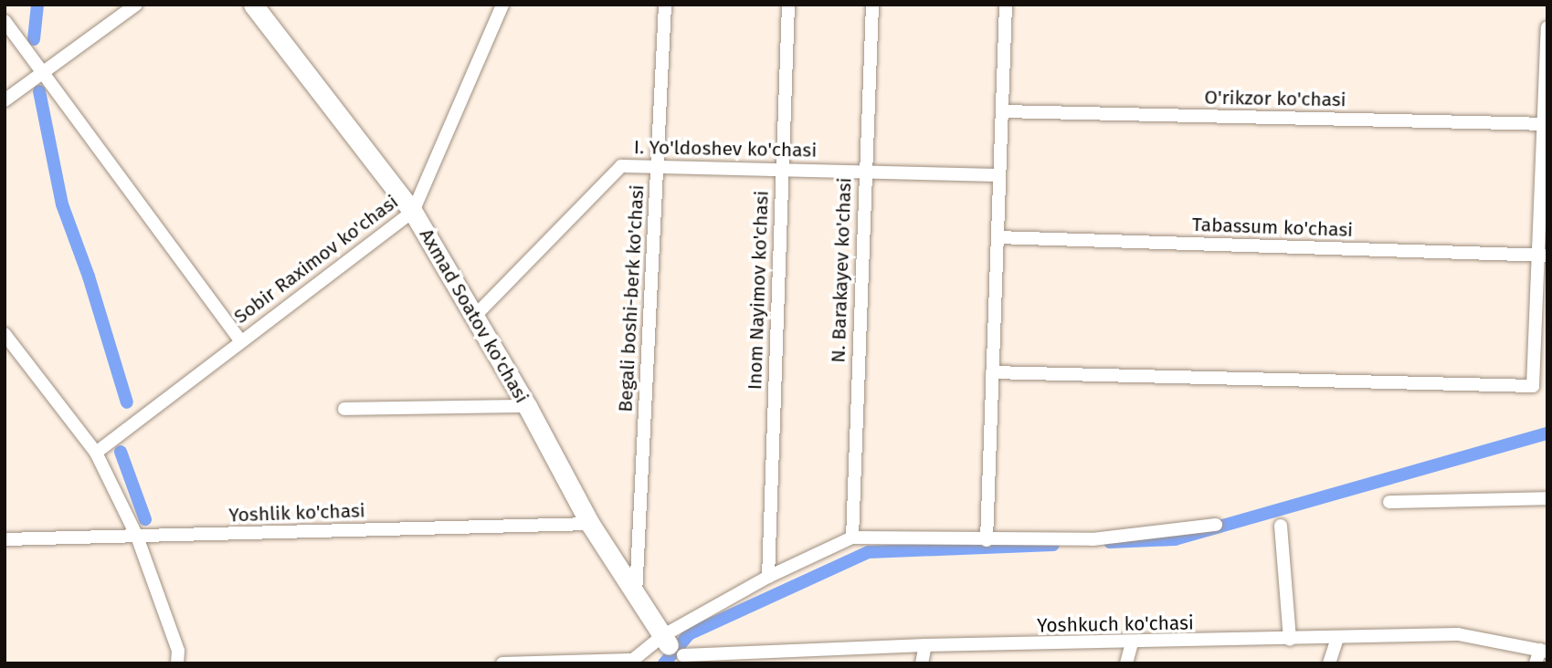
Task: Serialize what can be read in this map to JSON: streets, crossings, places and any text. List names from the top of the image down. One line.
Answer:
{"streets":{"street":["O'rikzor ko'chasi","I. Yo'ldoshev ko'chasi","Tabassum ko'chasi","Sobir Raximov ko'chasi","N. Barakayev ko'chasi","Inom Nayimov ko'chasi","Begali boshi-berk ko'chasi","Axmad Soatov ko'chasi","Yoshlik ko'chasi","Yoshkuch ko'chasi"]},"crossings":[["I. Yo'ldoshev ko'chasi","N. Barakayev ko'chasi"],["I. Yo'ldoshev ko'chasi","Inom Nayimov ko'chasi"],["I. Yo'ldoshev ko'chasi","Begali boshi-berk ko'chasi"],["I. Yo'ldoshev ko'chasi","Axmad Soatov ko'chasi"],["Sobir Raximov ko'chasi","Axmad Soatov ko'chasi"],["Begali boshi-berk ko'chasi","Axmad Soatov ko'chasi"],["Axmad Soatov ko'chasi","Yoshlik ko'chasi"],["Axmad Soatov ko'chasi","Yoshkuch ko'chasi"]]}
